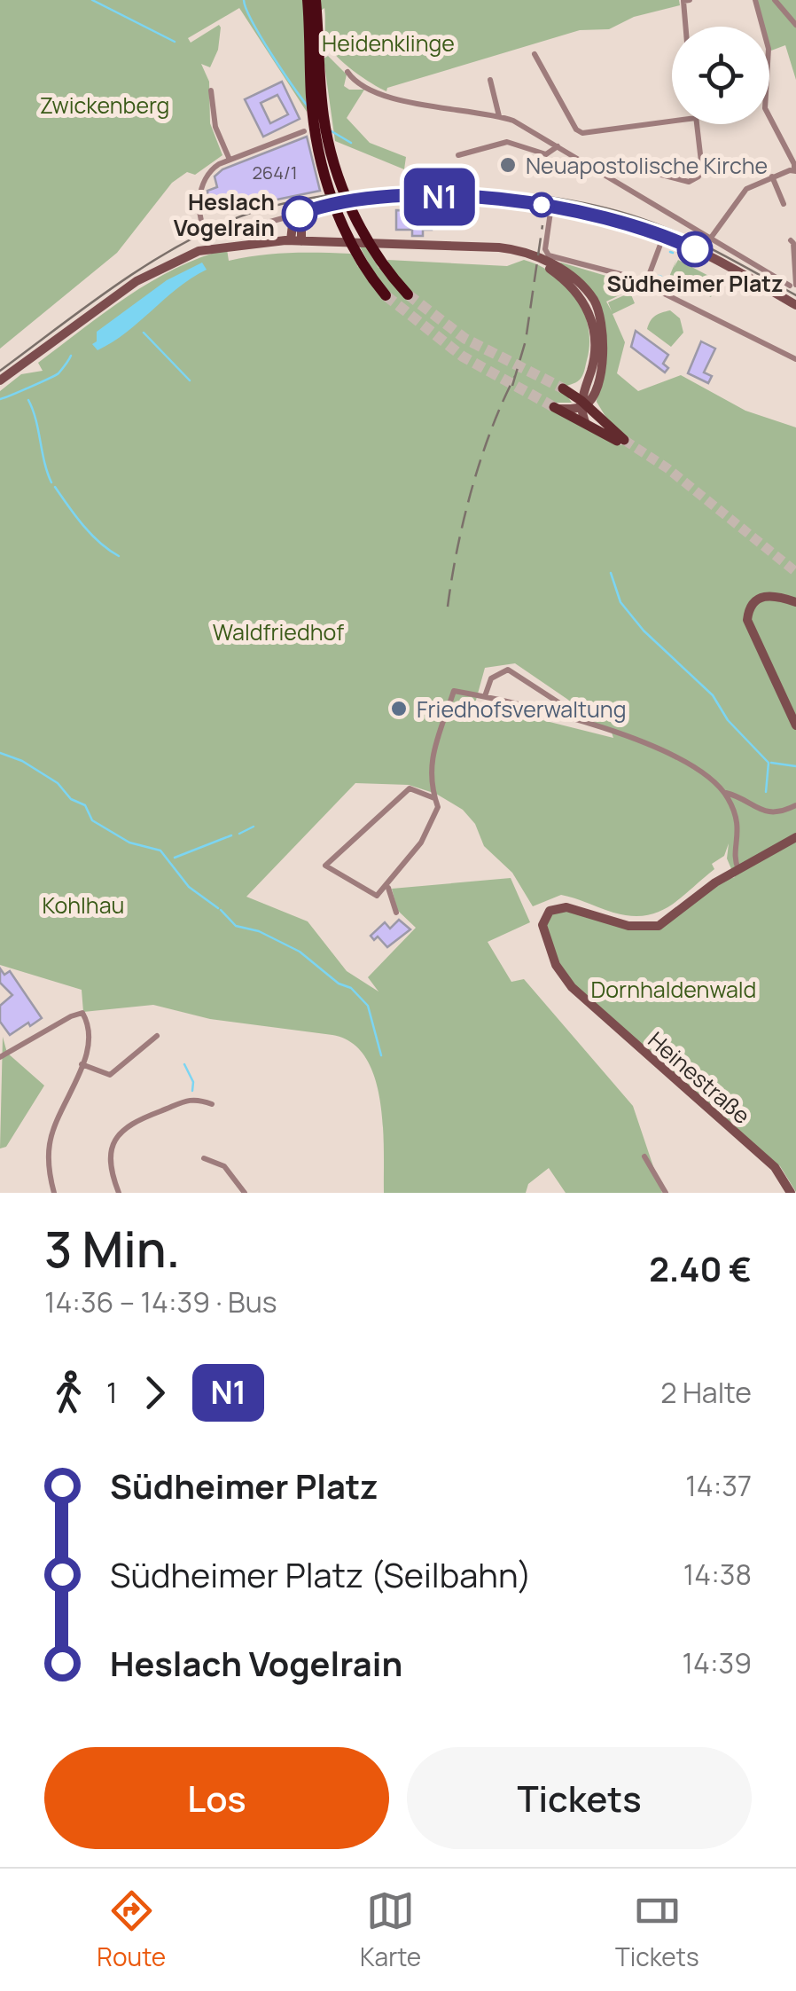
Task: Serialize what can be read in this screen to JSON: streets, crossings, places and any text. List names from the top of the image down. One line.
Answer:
{"streets":{"main road":["Heinestraße"]},"parks":["Heidenklinge","Zwickenberg","Waldfriedhof","Kohlhau","Dornhaldenwald"],"places":["Neuapostolische Kirche","Heslach Vogelrain","Südheimer Platz","Friedhofsverwaltung"],"lines":["bus line N1"],"house_numbers":["264/1"],"page":{"on_map":"N1","heading":["3 Min.","14:36 – 14:39 · Bus","2.40 €"],"legs":["1","N1","2 Halte"],"list":[{"name":"Südheimer Platz","value":"14:37"},{"name":"Südheimer Platz (Seilbahn)","value":"14:38"},{"name":"Heslach Vogelrain","value":"14:39"}],"buttons":["Los","Tickets"],"tabs":["Route","Karte","Tickets"]}}
